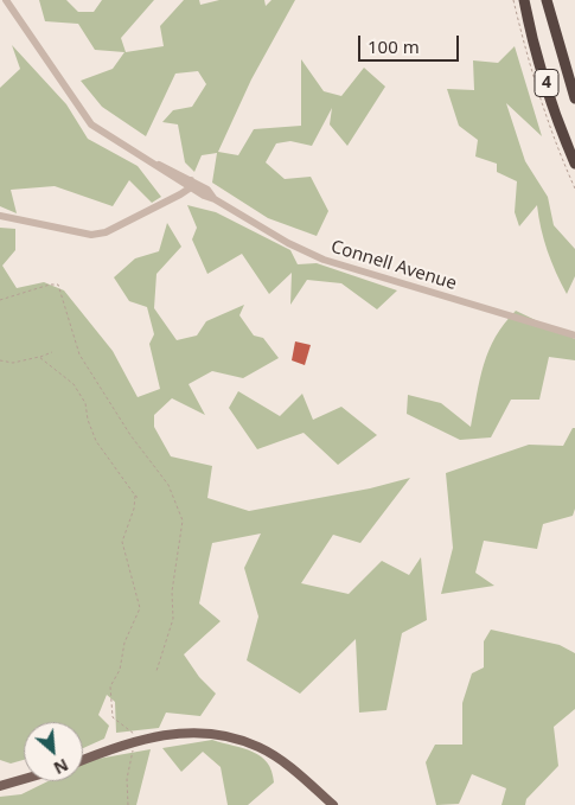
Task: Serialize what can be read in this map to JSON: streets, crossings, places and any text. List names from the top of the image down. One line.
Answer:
{"streets":{"highway":["4"],"street":["Connell Avenue"]},"scale_bar":"100 m","north":"bottom right"}
